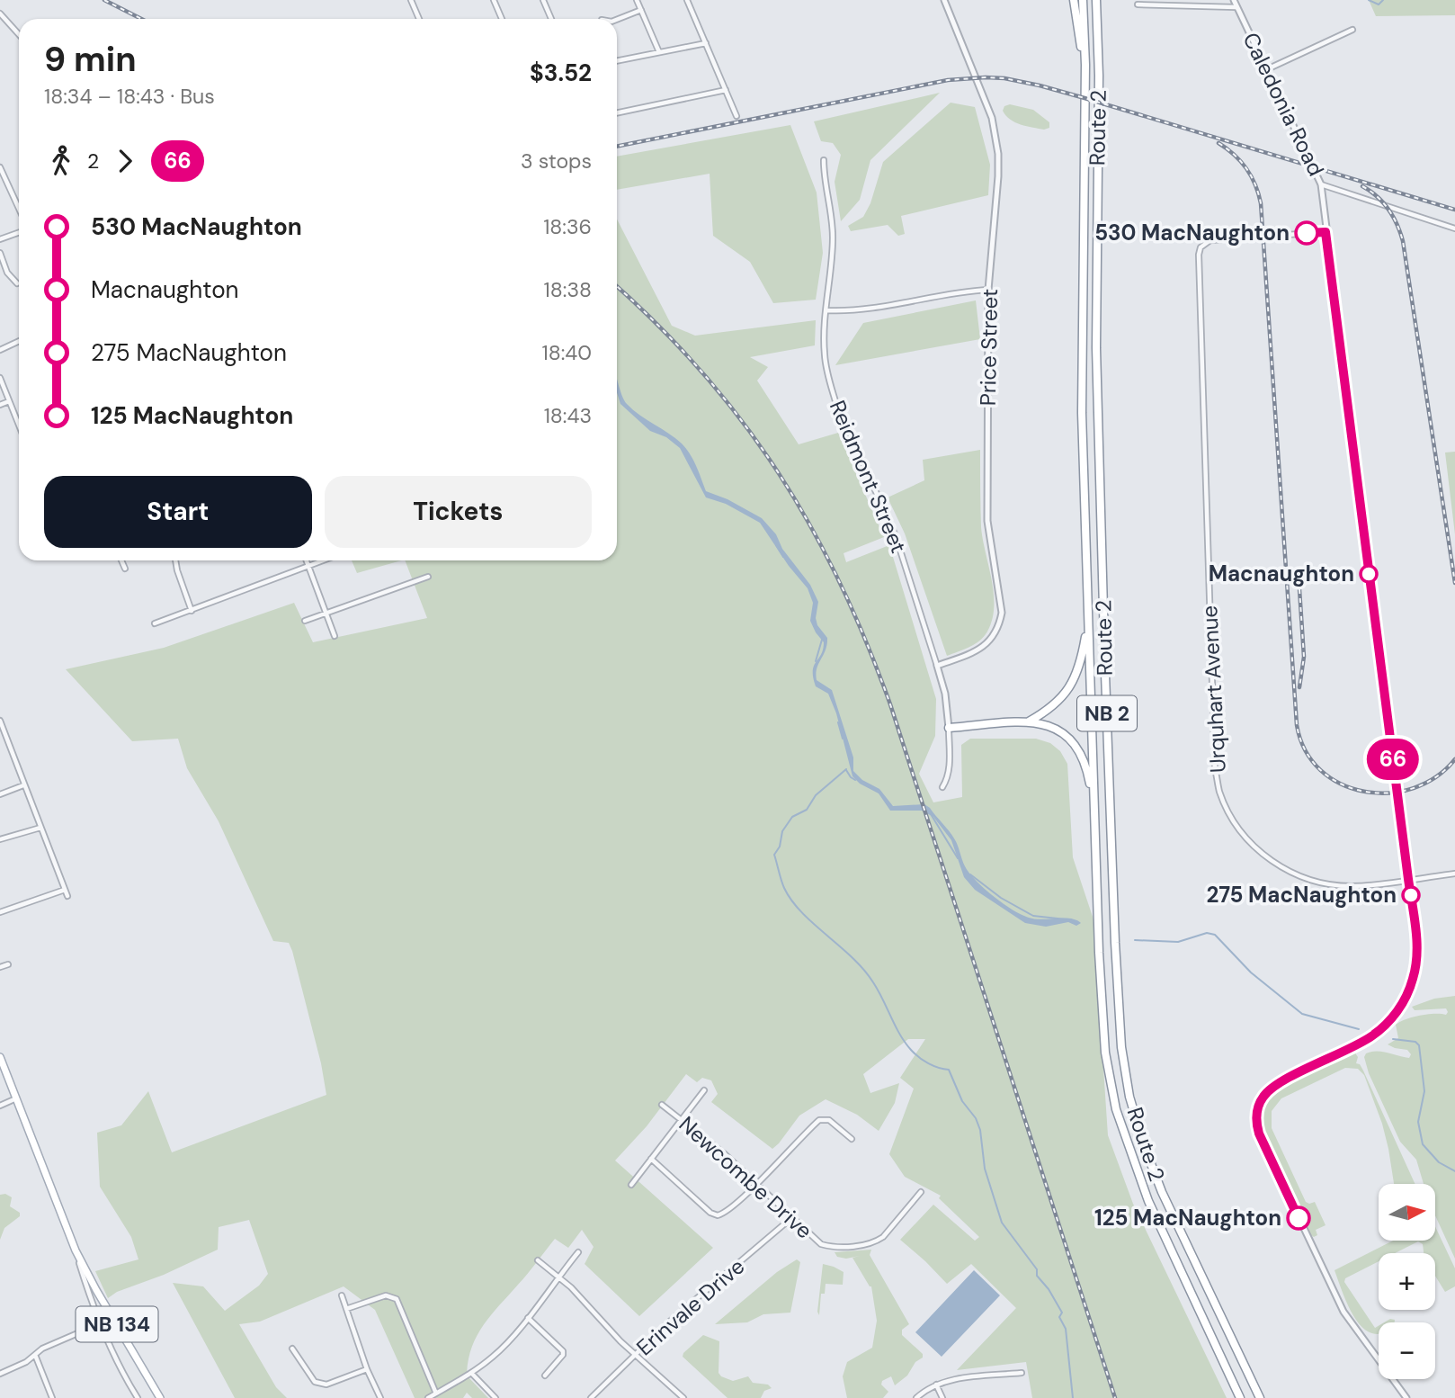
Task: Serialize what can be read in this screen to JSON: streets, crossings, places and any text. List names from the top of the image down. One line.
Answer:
{"streets":{"highway":["Route 2","NB 2"],"main road":["NB 134"],"street":["Caledonia Road","Price Street","Reidmont Street","Urquhart Avenue","Newcombe Drive","Erinvale Drive"]},"crossings":[["Price Street","Reidmont Street"],["Newcombe Drive","Erinvale Drive"]],"places":["530 MacNaughton","Macnaughton","275 MacNaughton","125 MacNaughton"],"lines":["bus line 66"],"north":"right","page":{"on_map":"66","heading":["9 min","18:34 – 18:43 · Bus","$3.52"],"legs":["2","66","3 stops"],"list":[{"name":"530 MacNaughton","value":"18:36"},{"name":"Macnaughton","value":"18:38"},{"name":"275 MacNaughton","value":"18:40"},{"name":"125 MacNaughton","value":"18:43"}],"buttons":["Start","Tickets"],"map_buttons":["+","−"]}}
